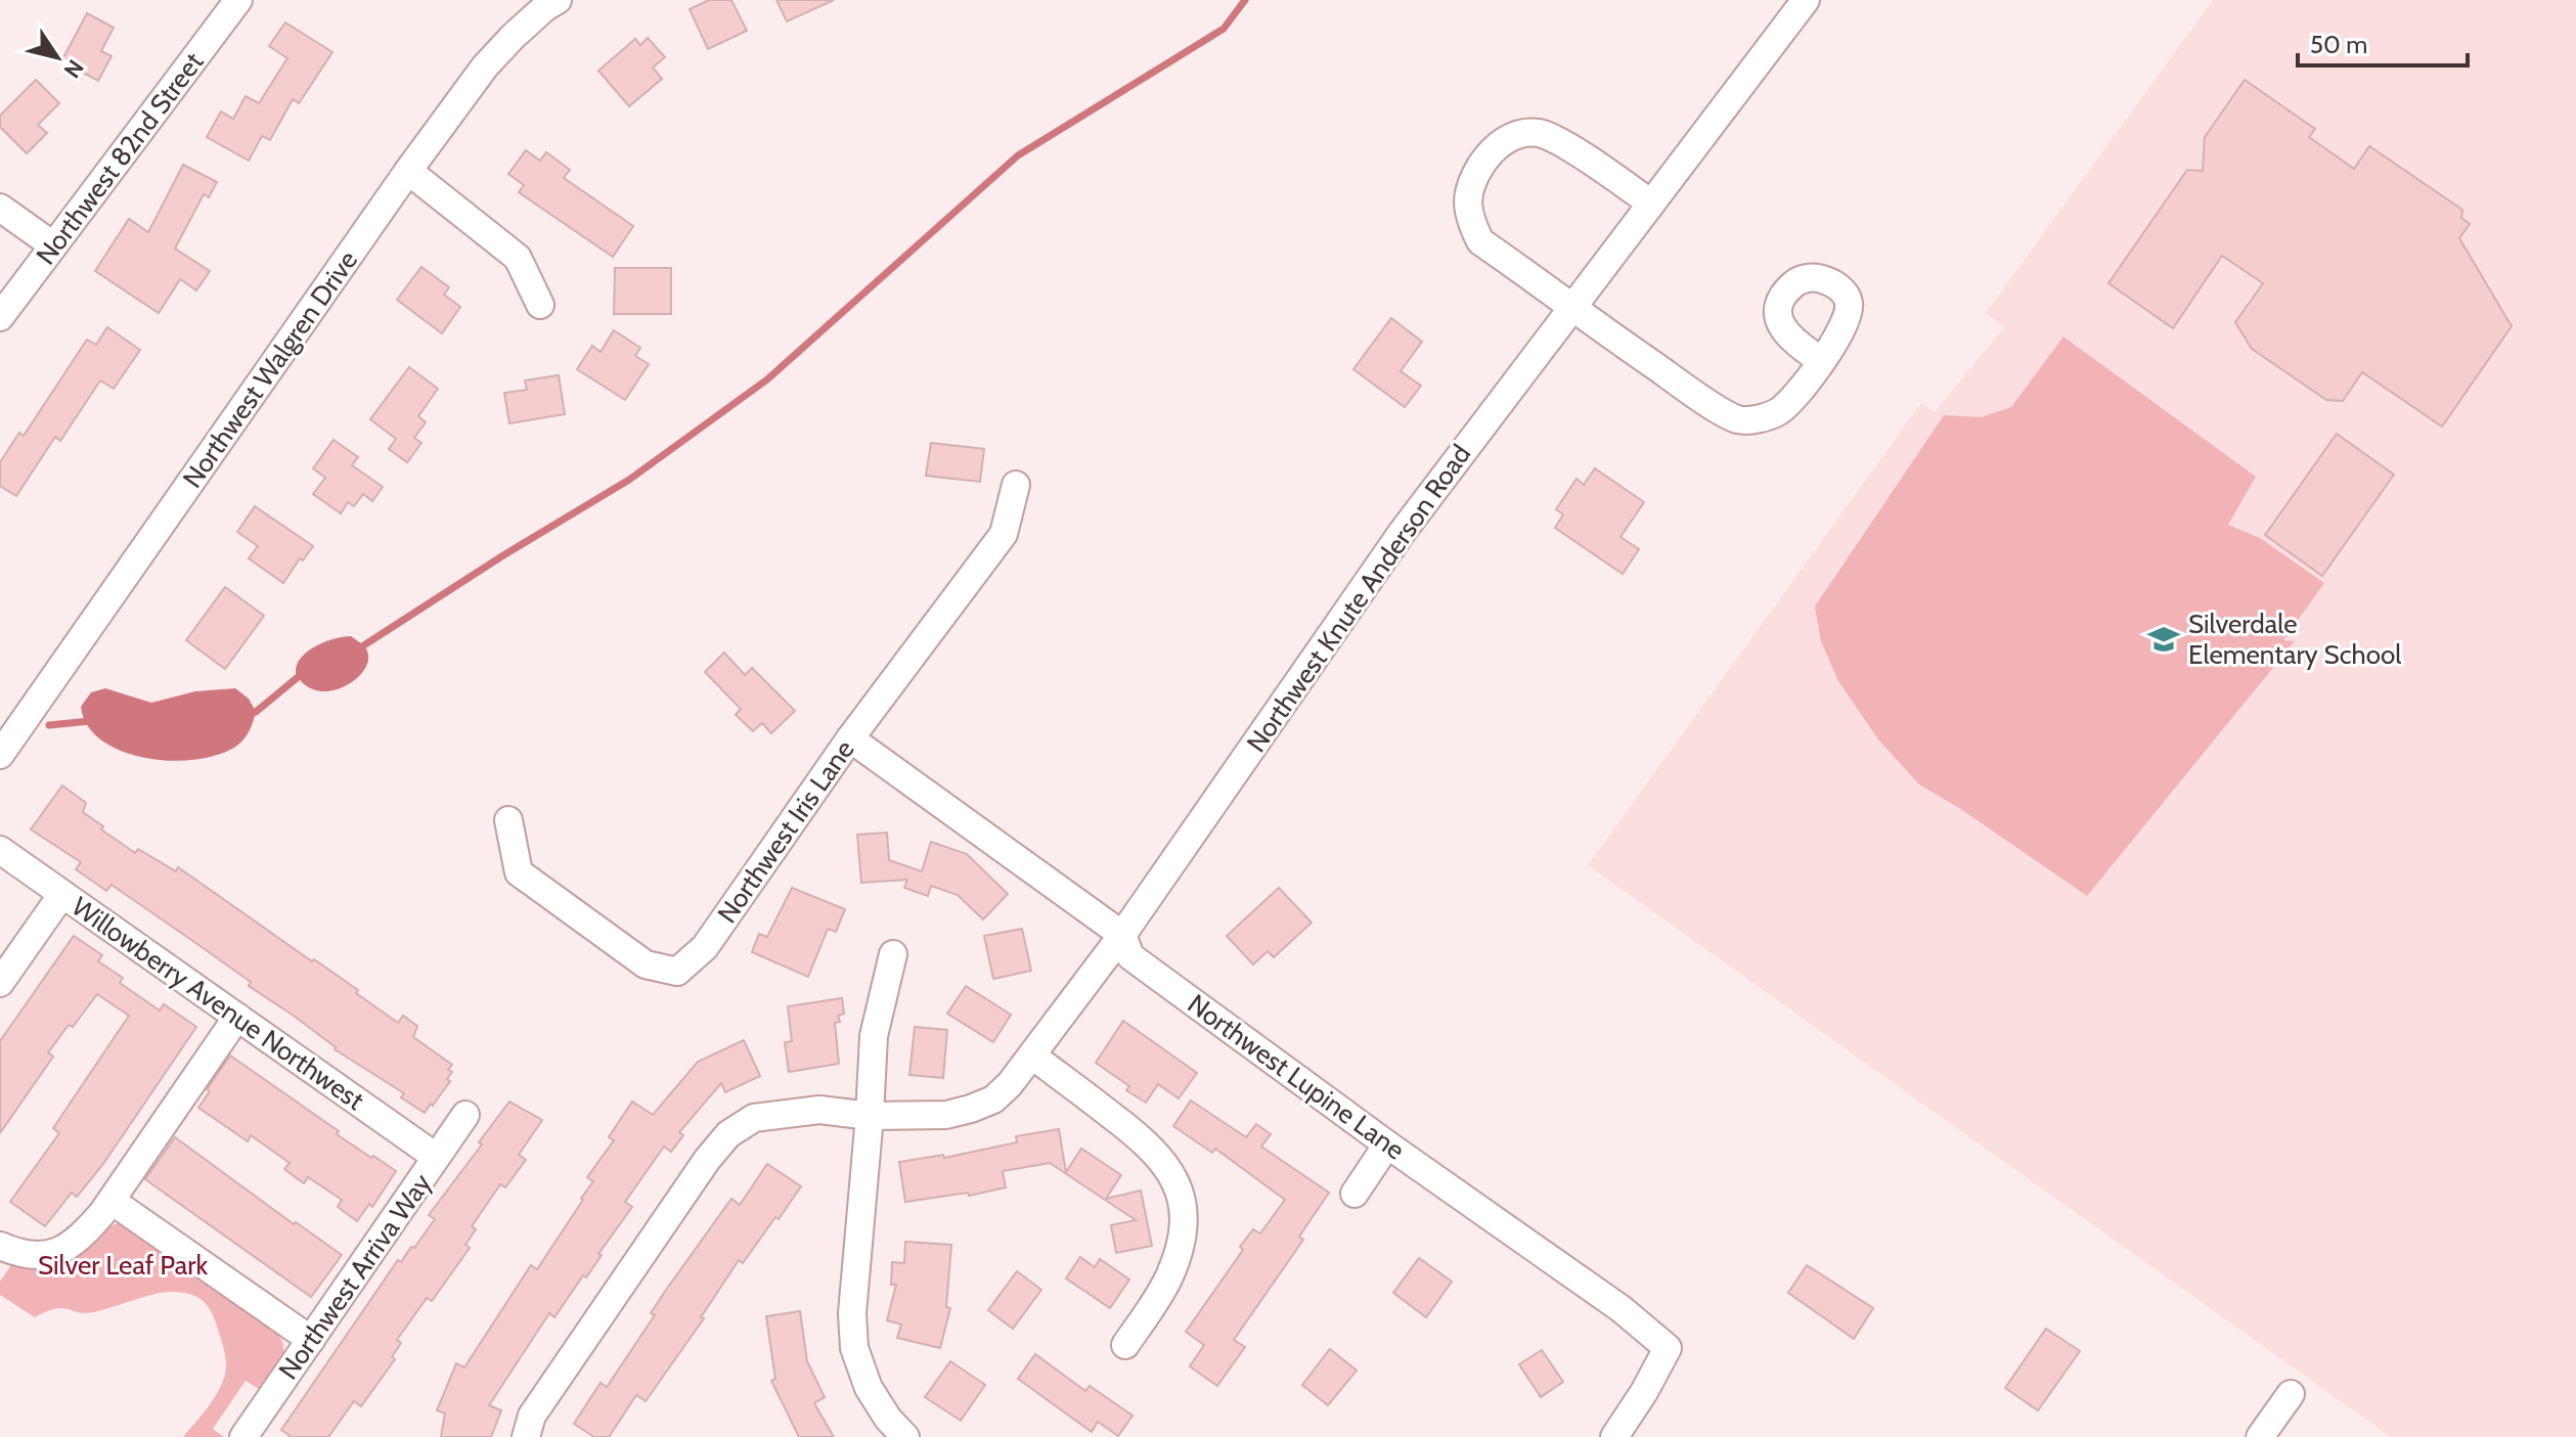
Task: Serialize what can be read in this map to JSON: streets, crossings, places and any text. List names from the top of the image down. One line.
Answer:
{"streets":{"street":["Northwest 82nd Street","Northwest Walgren Drive","Northwest Knute Anderson Road","Northwest Iris Lane","Willowberry Avenue Northwest","Northwest Lupine Lane","Northwest Arriva Way"]},"crossings":[["Northwest Knute Anderson Road","Northwest Lupine Lane"],["Northwest Iris Lane","Northwest Lupine Lane"],["Willowberry Avenue Northwest","Northwest Arriva Way"]],"parks":["Silver Leaf Park"],"places":{"school or university":["Silverdale Elementary School"]},"scale_bar":"50 m","north":"bottom right"}
